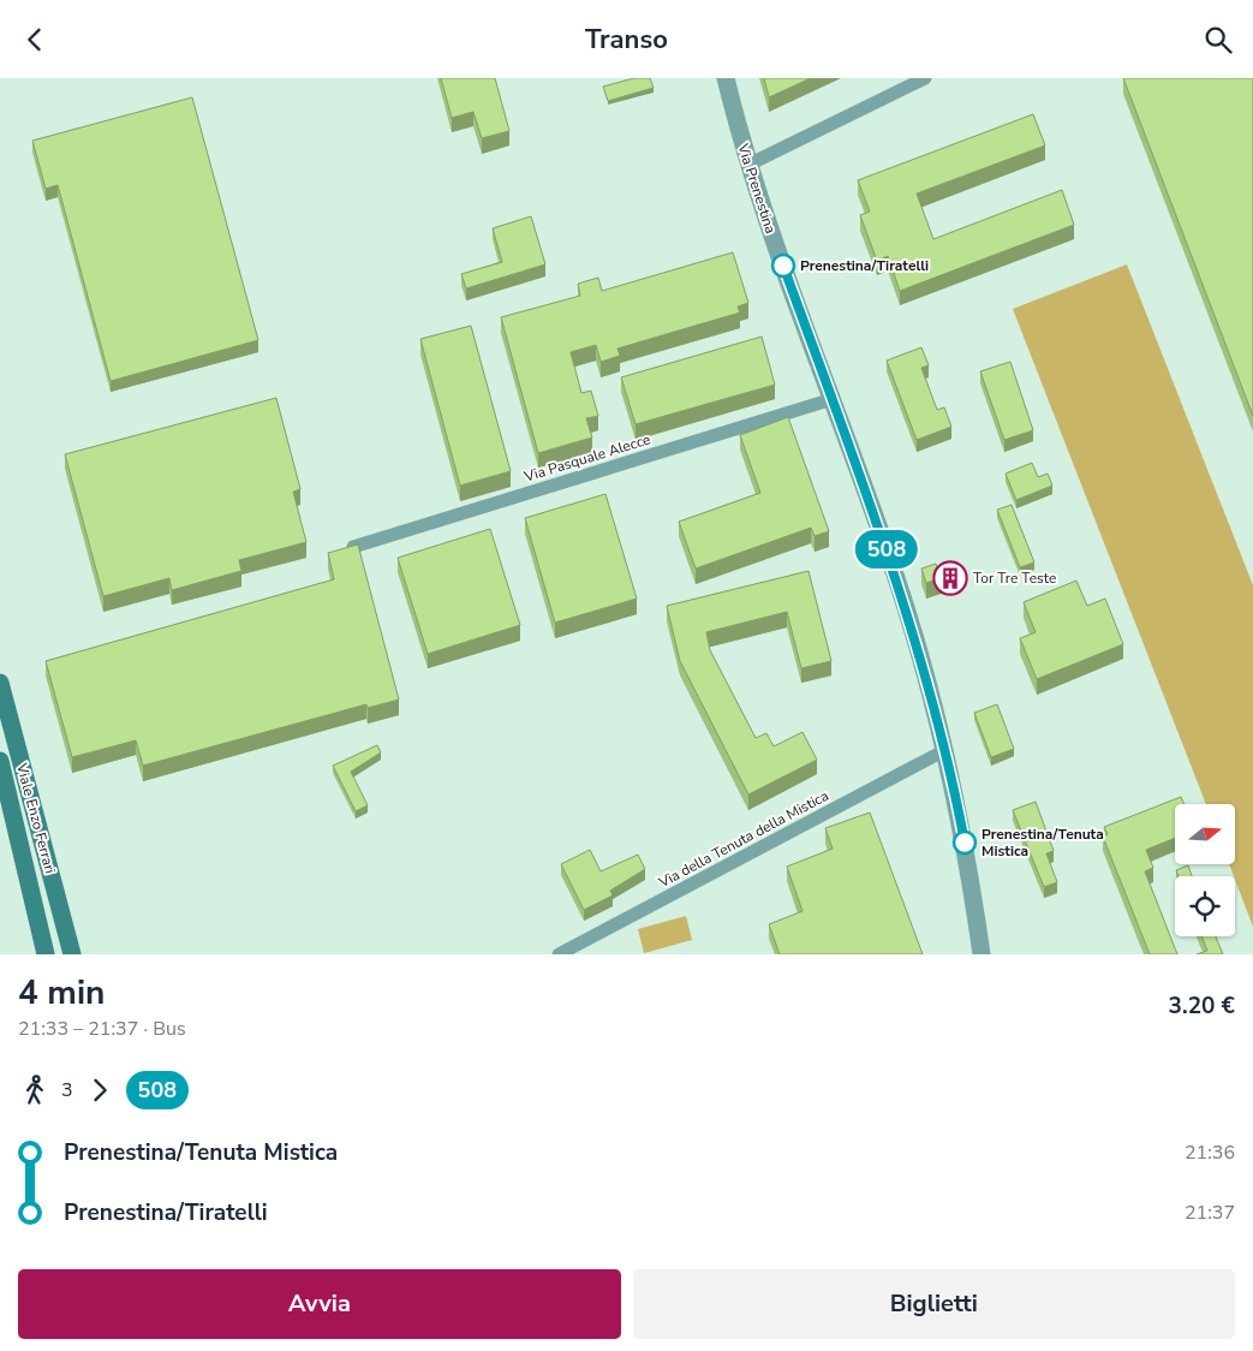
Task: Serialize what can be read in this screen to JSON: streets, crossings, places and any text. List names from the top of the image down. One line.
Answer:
{"streets":{"main road":["Viale Enzo Ferrari"],"street":["Via Prenestina","Via Pasquale Alecce","Via della Tenuta della Mistica"]},"crossings":[["Via Prenestina","Via Pasquale Alecce"],["Via Prenestina","Via della Tenuta della Mistica"]],"places":{"other":["Prenestina/Tiratelli","Prenestina/Tenuta Mistica"],"building":["Tor Tre Teste"]},"lines":["bus line 508"],"north":"right","page":{"header":"Transo","on_map":"508","heading":["4 min","21:33 – 21:37 · Bus","3.20 €"],"legs":["3","508"],"list":[{"name":"Prenestina/Tenuta Mistica","value":"21:36"},{"name":"Prenestina/Tiratelli","value":"21:37"}],"buttons":["Avvia","Biglietti"]}}
